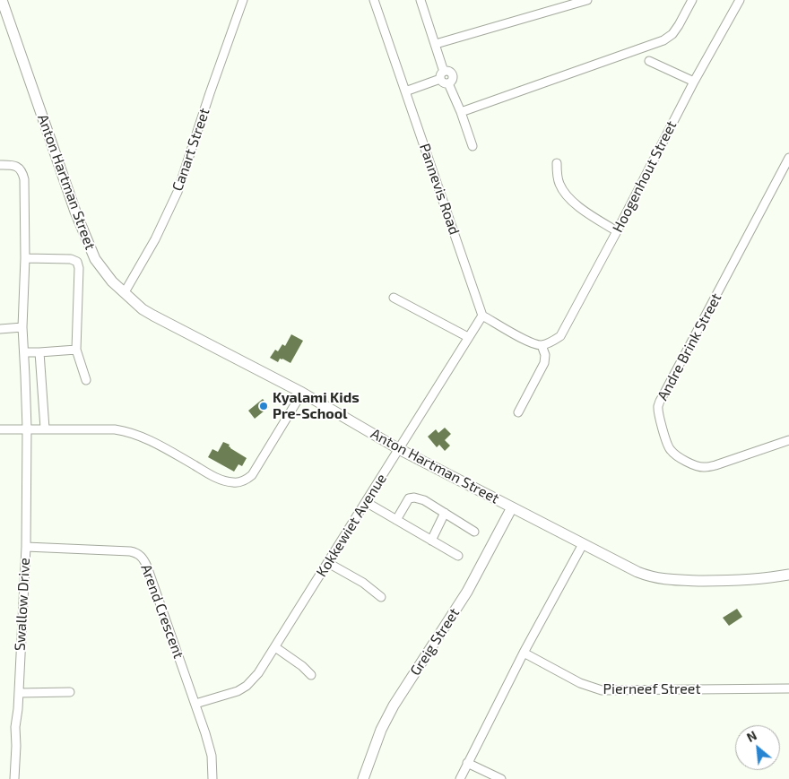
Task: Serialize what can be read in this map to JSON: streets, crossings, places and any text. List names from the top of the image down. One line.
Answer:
{"streets":{"street":["Canart Street","Hoogenhout Street","Anton Hartman Street","Pannevis Road","Andre Brink Street","Kokkewiet Avenue","Swallow Drive","Arend Crescent","Greig Street","Pierneef Street"]},"crossings":[["Canart Street","Anton Hartman Street"],["Anton Hartman Street","Kokkewiet Avenue"],["Anton Hartman Street","Greig Street"],["Pannevis Road","Kokkewiet Avenue"],["Kokkewiet Avenue","Arend Crescent"],["Swallow Drive","Arend Crescent"]],"places":["Kyalami Kids Pre-School"],"north":"top left"}
